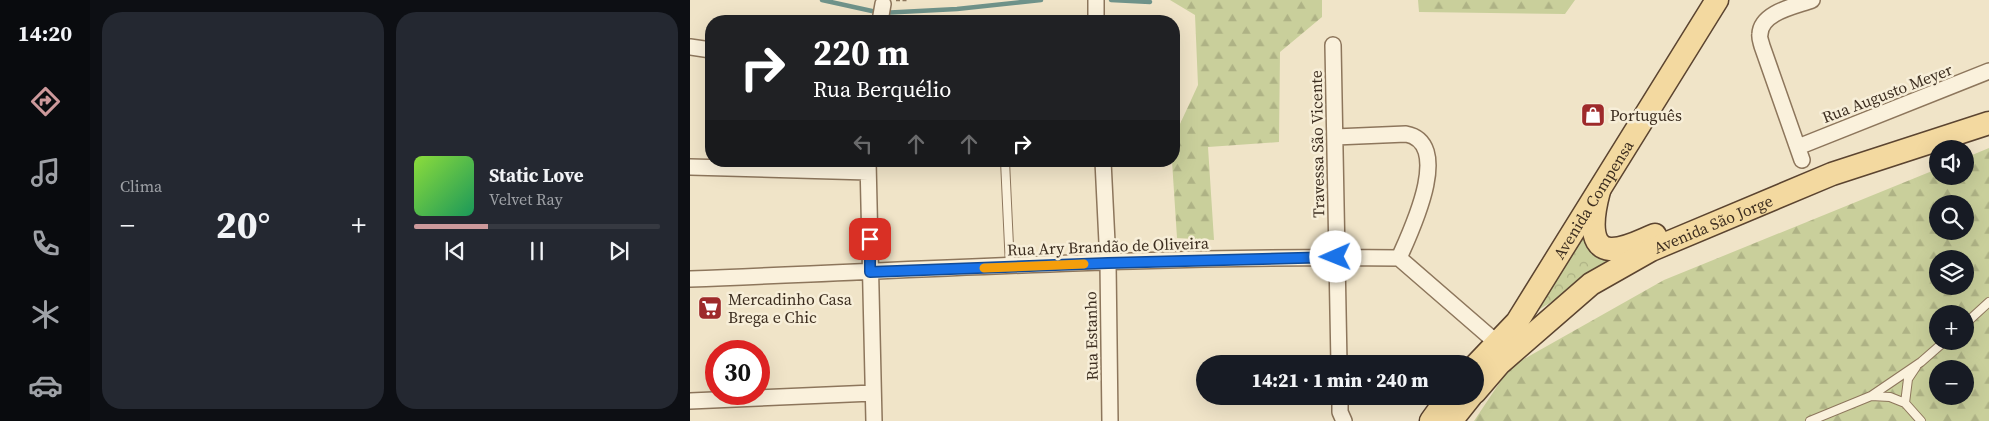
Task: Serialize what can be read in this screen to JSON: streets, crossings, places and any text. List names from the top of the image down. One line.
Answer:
{"streets":{"main road":["Avenida Compensa","Avenida São Jorge"],"street":["Rua Augusto Meyer","Travessa São Vicente","Rua Ary Brandão de Oliveira","Rua Estanho"]},"crossings":[["Travessa São Vicente","Rua Ary Brandão de Oliveira"],["Rua Ary Brandão de Oliveira","Rua Estanho"]],"places":{"shop":["Português"],"supermarket":["Mercadinho Casa Brega e Chic"]},"page":{"tabs":"14:20","tile":"Clima","turn":["220 m","Rua Berquélio"],"map_buttons":["+","−"],"song":["Static Love","Velvet Ray"],"heat":["−","20°","+"],"limit":"30","trip":"14:21 · 1 min · 240 m"}}
